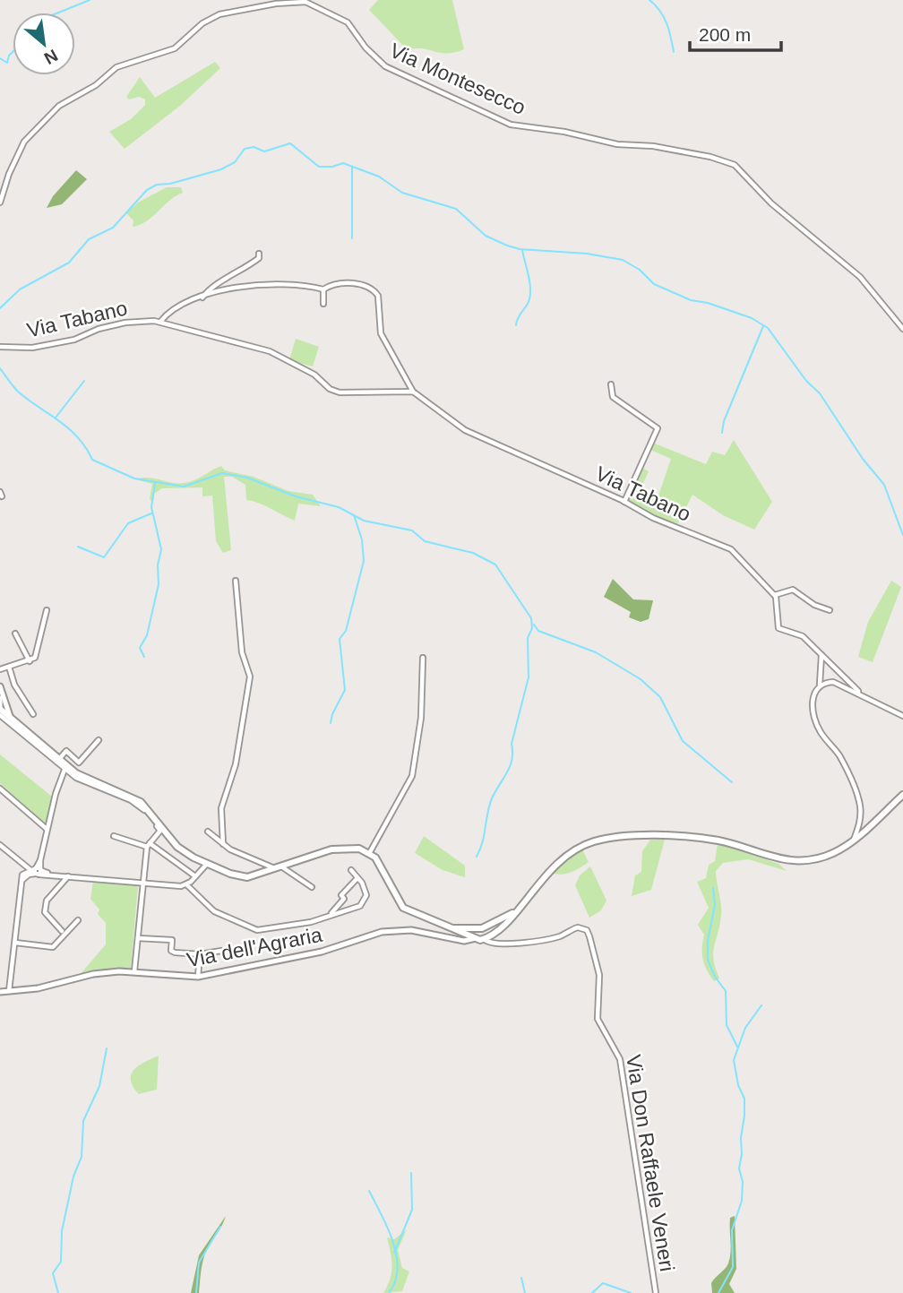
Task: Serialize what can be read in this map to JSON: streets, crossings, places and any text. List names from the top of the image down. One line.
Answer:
{"streets":{"street":["Via Montesecco","Via Tabano","Via dell'Agraria","Via Don Raffaele Veneri"]},"crossings":[["Via dell'Agraria","Via Don Raffaele Veneri"]],"scale_bar":"200 m","north":"bottom right"}
